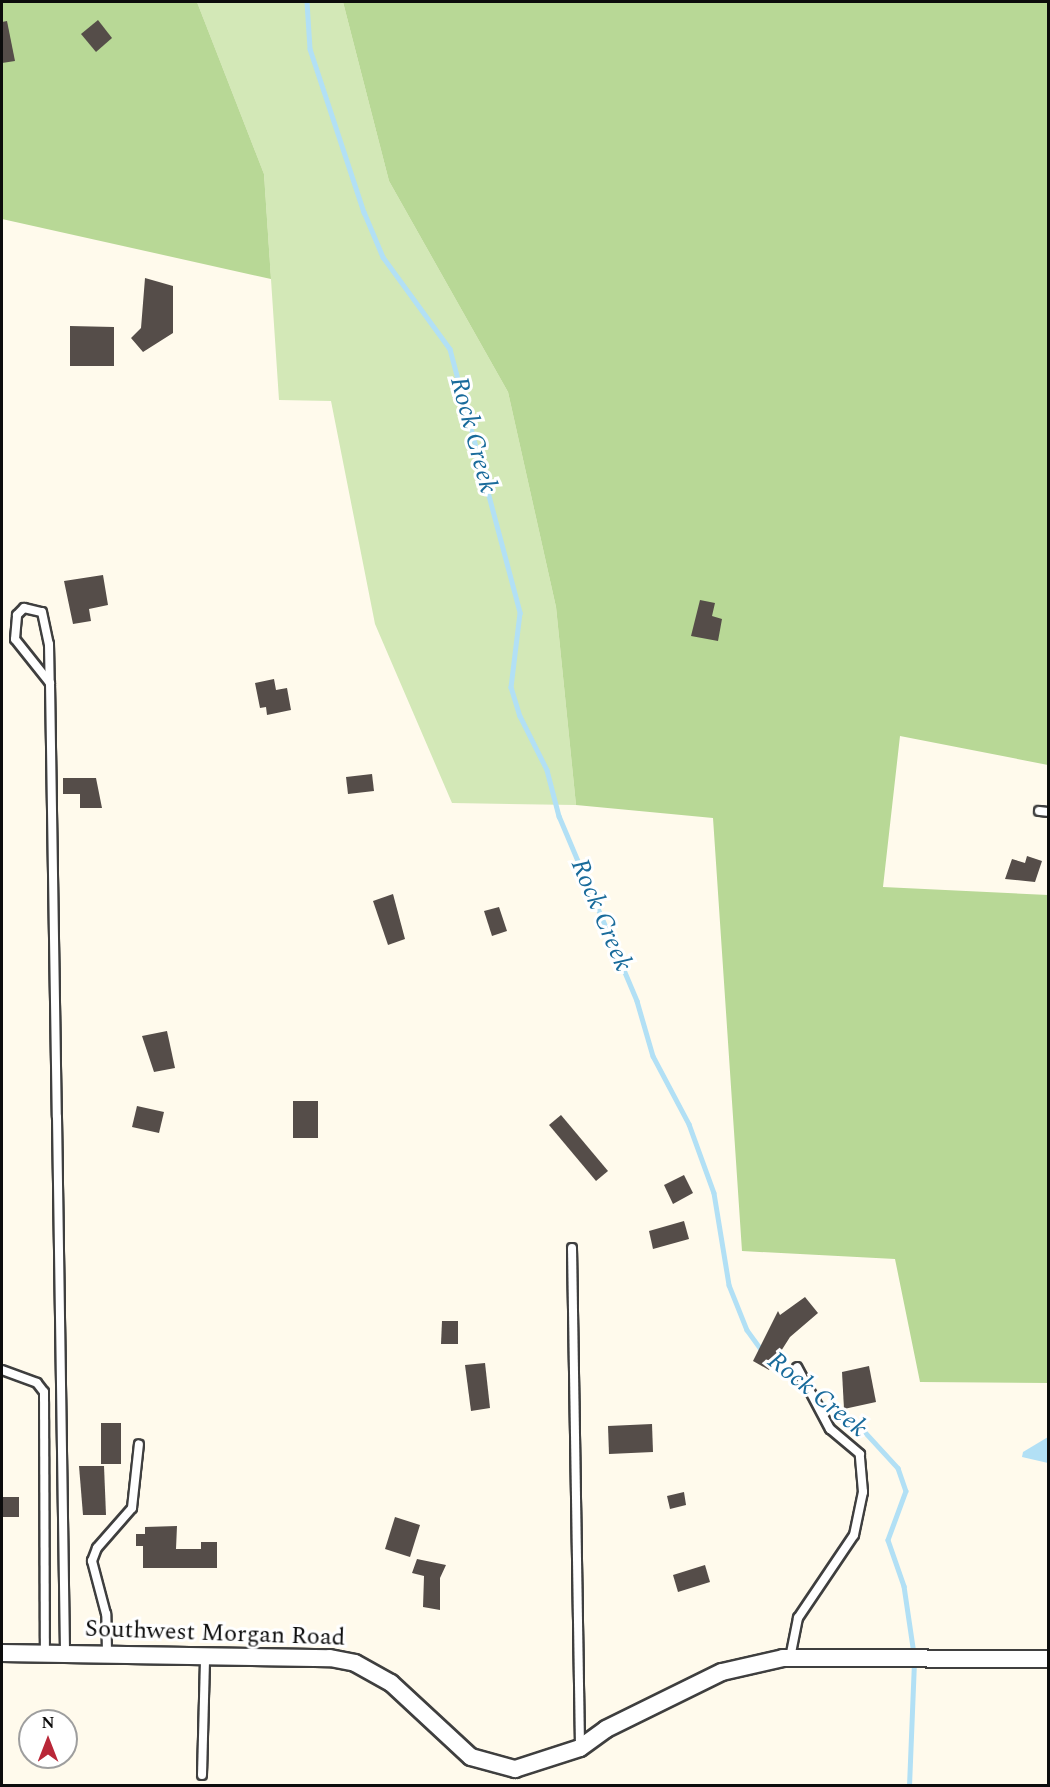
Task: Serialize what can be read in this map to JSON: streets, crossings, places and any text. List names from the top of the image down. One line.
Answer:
{"streets":{"street":["Southwest Morgan Road"]},"water":["Rock Creek"],"north":"top"}
